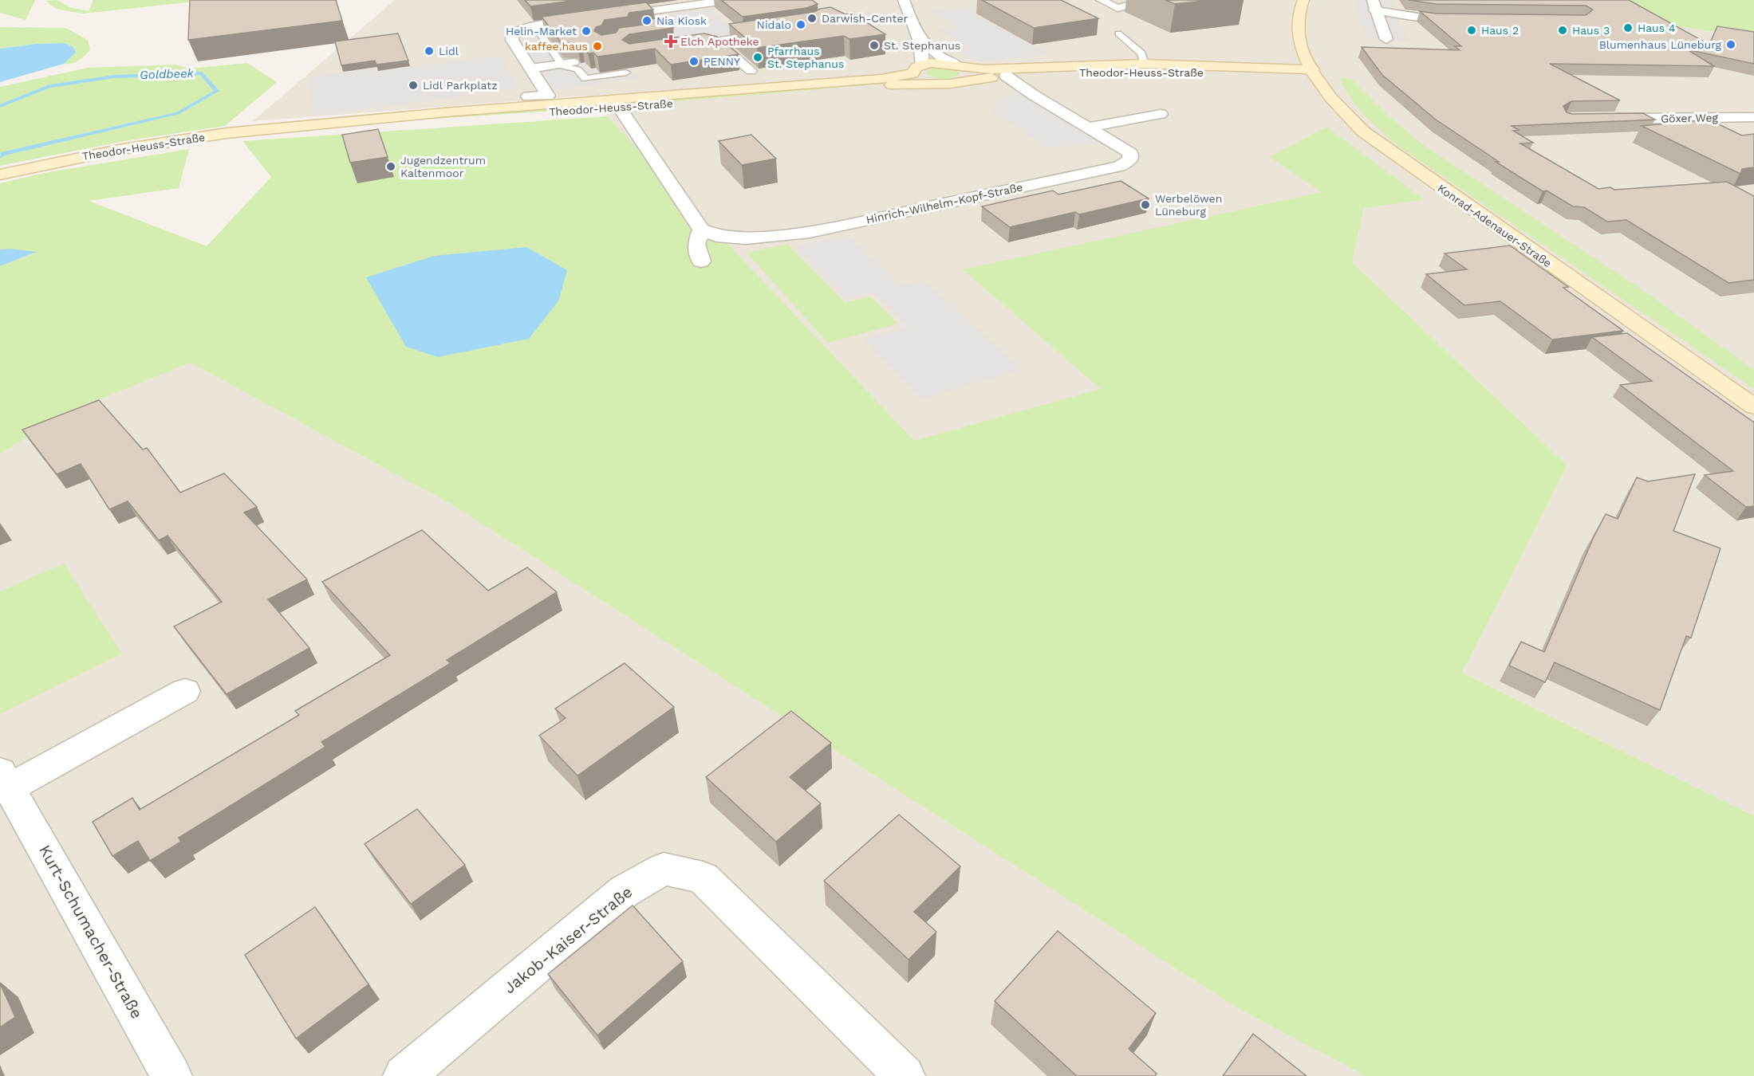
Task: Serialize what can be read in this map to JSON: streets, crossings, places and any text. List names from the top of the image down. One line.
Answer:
{"streets":{"main road":["Theodor-Heuss-Straße","Konrad-Adenauer-Straße"],"street":["Göxer Weg","Hinrich-Wilhelm-Kopf-Straße","Kurt-Schumacher-Straße","Jakob-Kaiser-Straße"]},"crossings":[["Theodor-Heuss-Straße","Hinrich-Wilhelm-Kopf-Straße"],["Theodor-Heuss-Straße","Konrad-Adenauer-Straße"]],"water":["Goldbeek"],"places":{"other":["Darwish-Center","Nia Kiosk","Nidalo","Haus 4","Haus 2","Haus 3","Helin-Market","Blumenhaus Lüneburg","St. Stephanus","kaffee.haus","Lidl","Pfarrhaus St. Stephanus","PENNY","Lidl Parkplatz","Jugendzentrum Kaltenmoor","Werbelöwen Lüneburg"],"health":["Elch Apotheke"]}}
